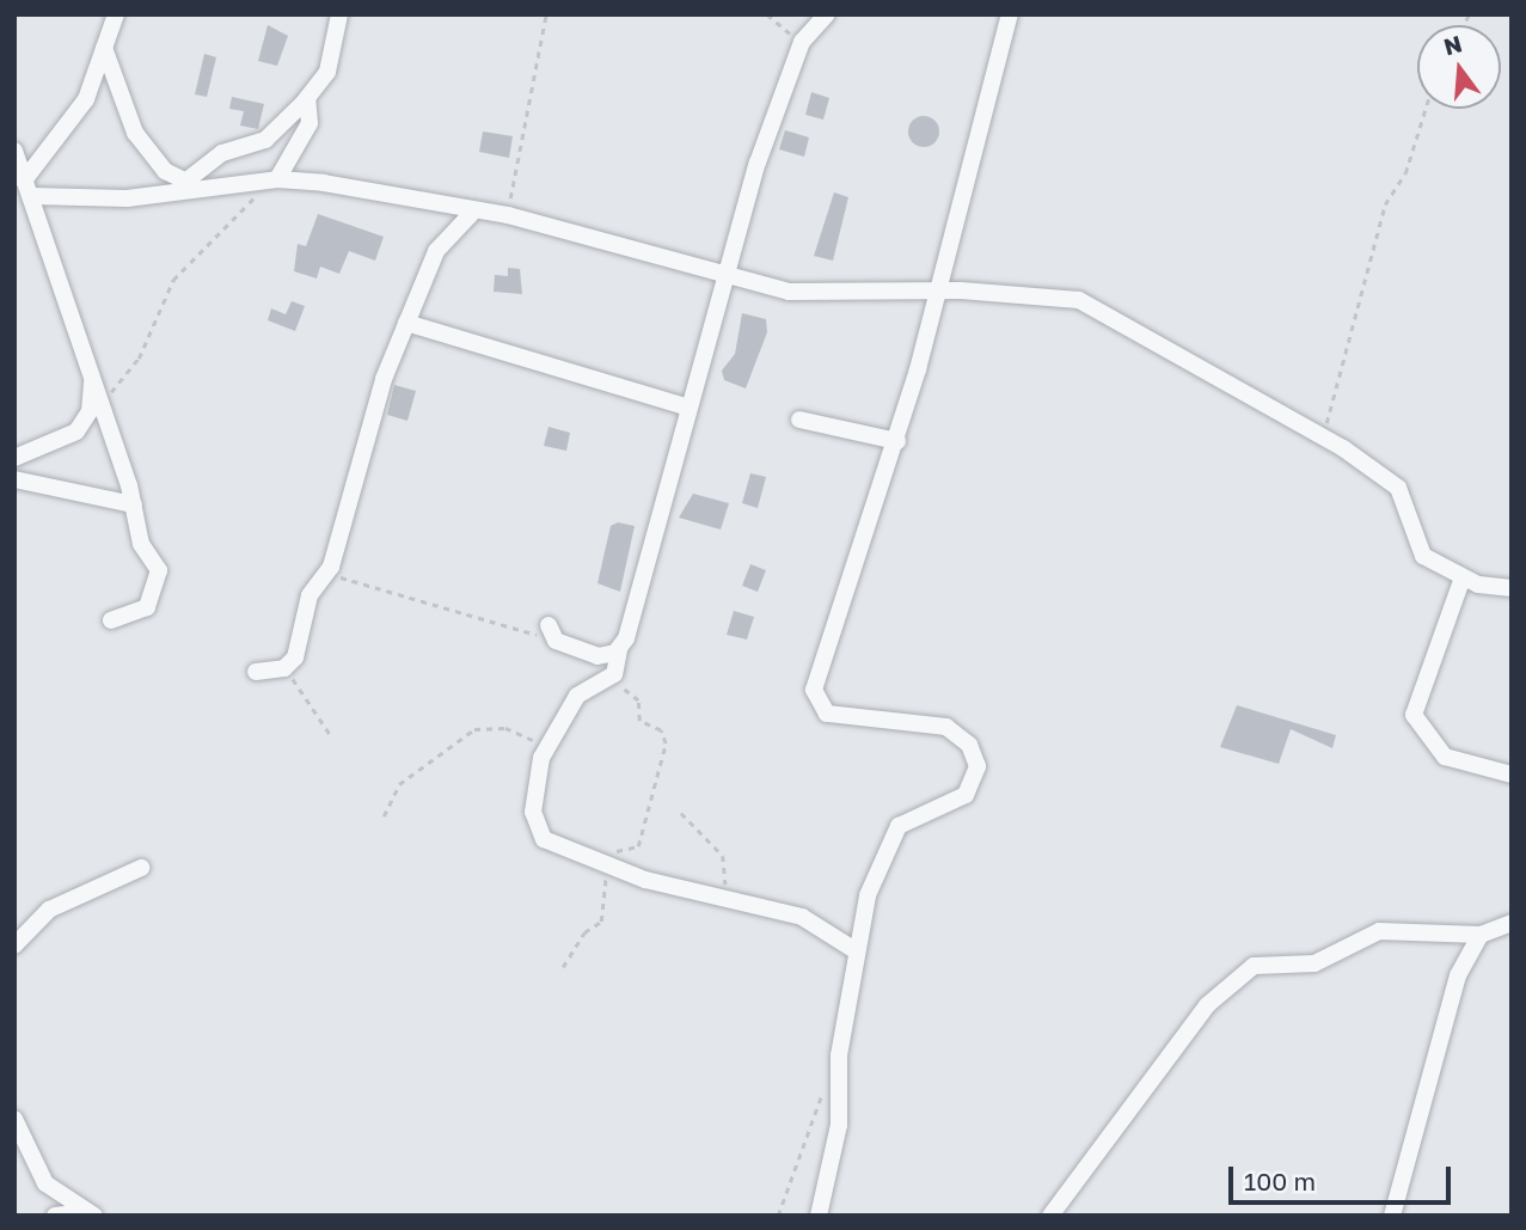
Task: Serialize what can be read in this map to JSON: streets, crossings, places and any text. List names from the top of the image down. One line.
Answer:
{"scale_bar":"100 m","north":"top"}
